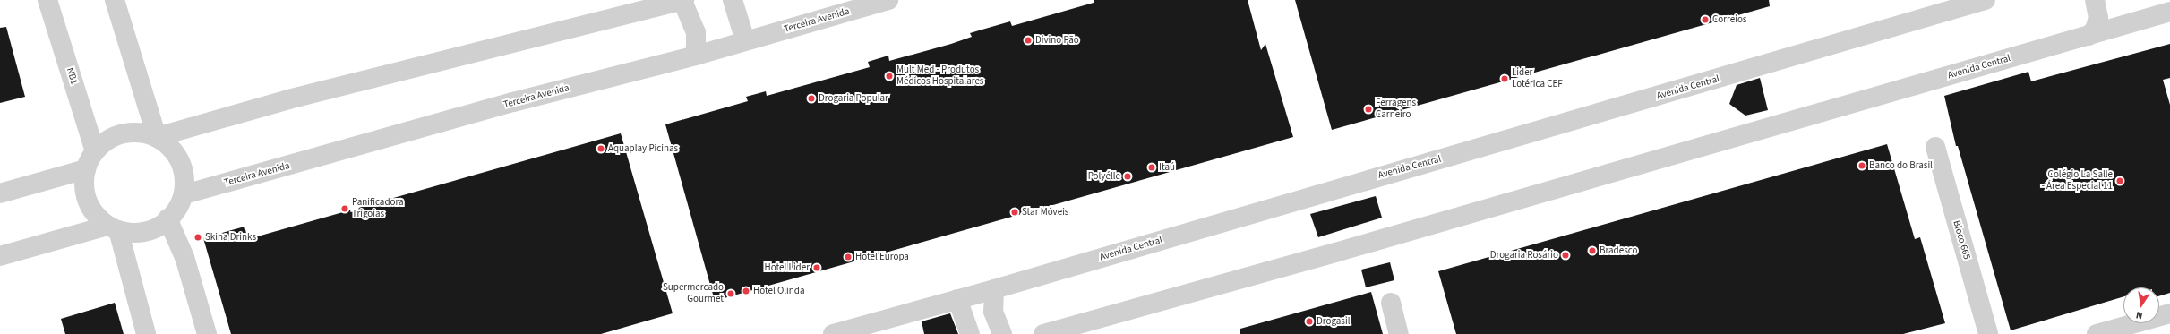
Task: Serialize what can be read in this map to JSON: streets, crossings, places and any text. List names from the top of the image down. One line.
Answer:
{"streets":{"street":["Terceira Avenida","Avenida Central","NB1","Bloco 665"]},"crossings":[["Terceira Avenida","NB1"]],"places":["Correios","Divino Pão","Mult Med - Produtos Médicos Hospitalares","Lider Lotérica CEF","Drogaria Popular","Ferragens Carneiro","Aquaplay Picinas","Banco do Brasil","Itaú","Polyélle","Colégio La Salle - Área Especial 11","Panificadora Trigoias","Star Móveis","Skina Drinks","Bradesco","Drogaria Rosário","Hotel Europa","Hotel Lider","Hotel Olinda","Supermercado Gourmet","Drogasil"],"north":"bottom"}
